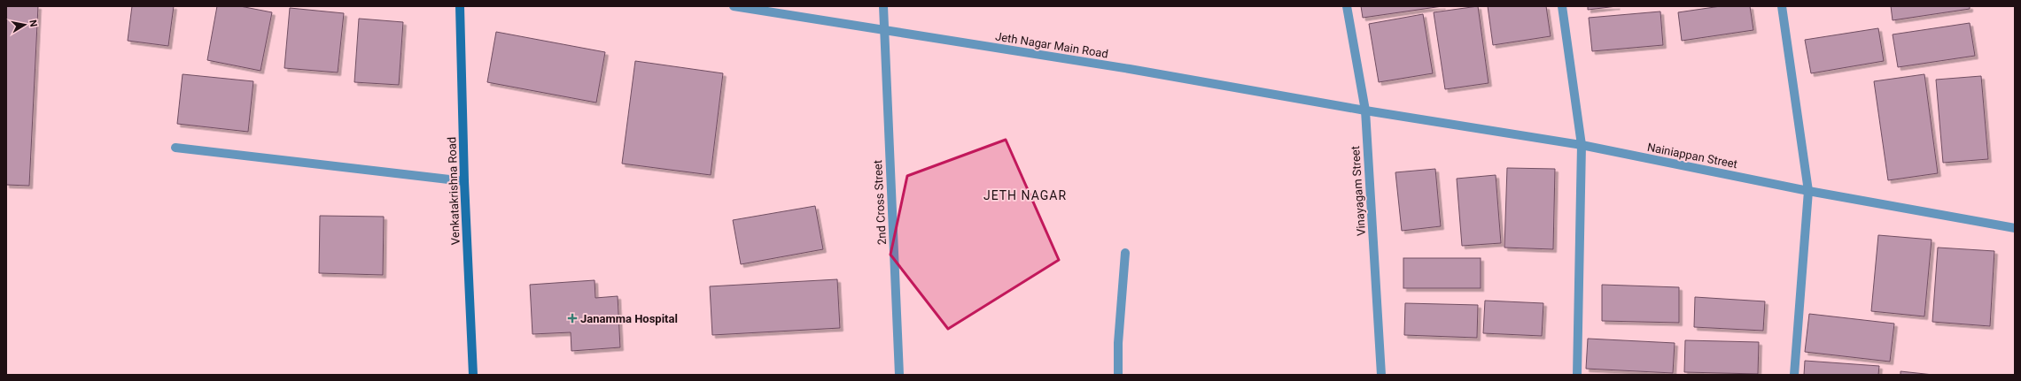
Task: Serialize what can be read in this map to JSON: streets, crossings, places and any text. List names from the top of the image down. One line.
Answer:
{"streets":{"main road":["Venkatakrishna Road"],"street":["Jeth Nagar Main Road","Nainiappan Street","Vinayagam Street","2nd Cross Street"]},"crossings":[["Jeth Nagar Main Road","Nainiappan Street"],["Jeth Nagar Main Road","Vinayagam Street"],["Jeth Nagar Main Road","2nd Cross Street"],["Nainiappan Street","Vinayagam Street"]],"districts":["JETH NAGAR"],"places":{"health":["Janamma Hospital"]},"north":"right"}
